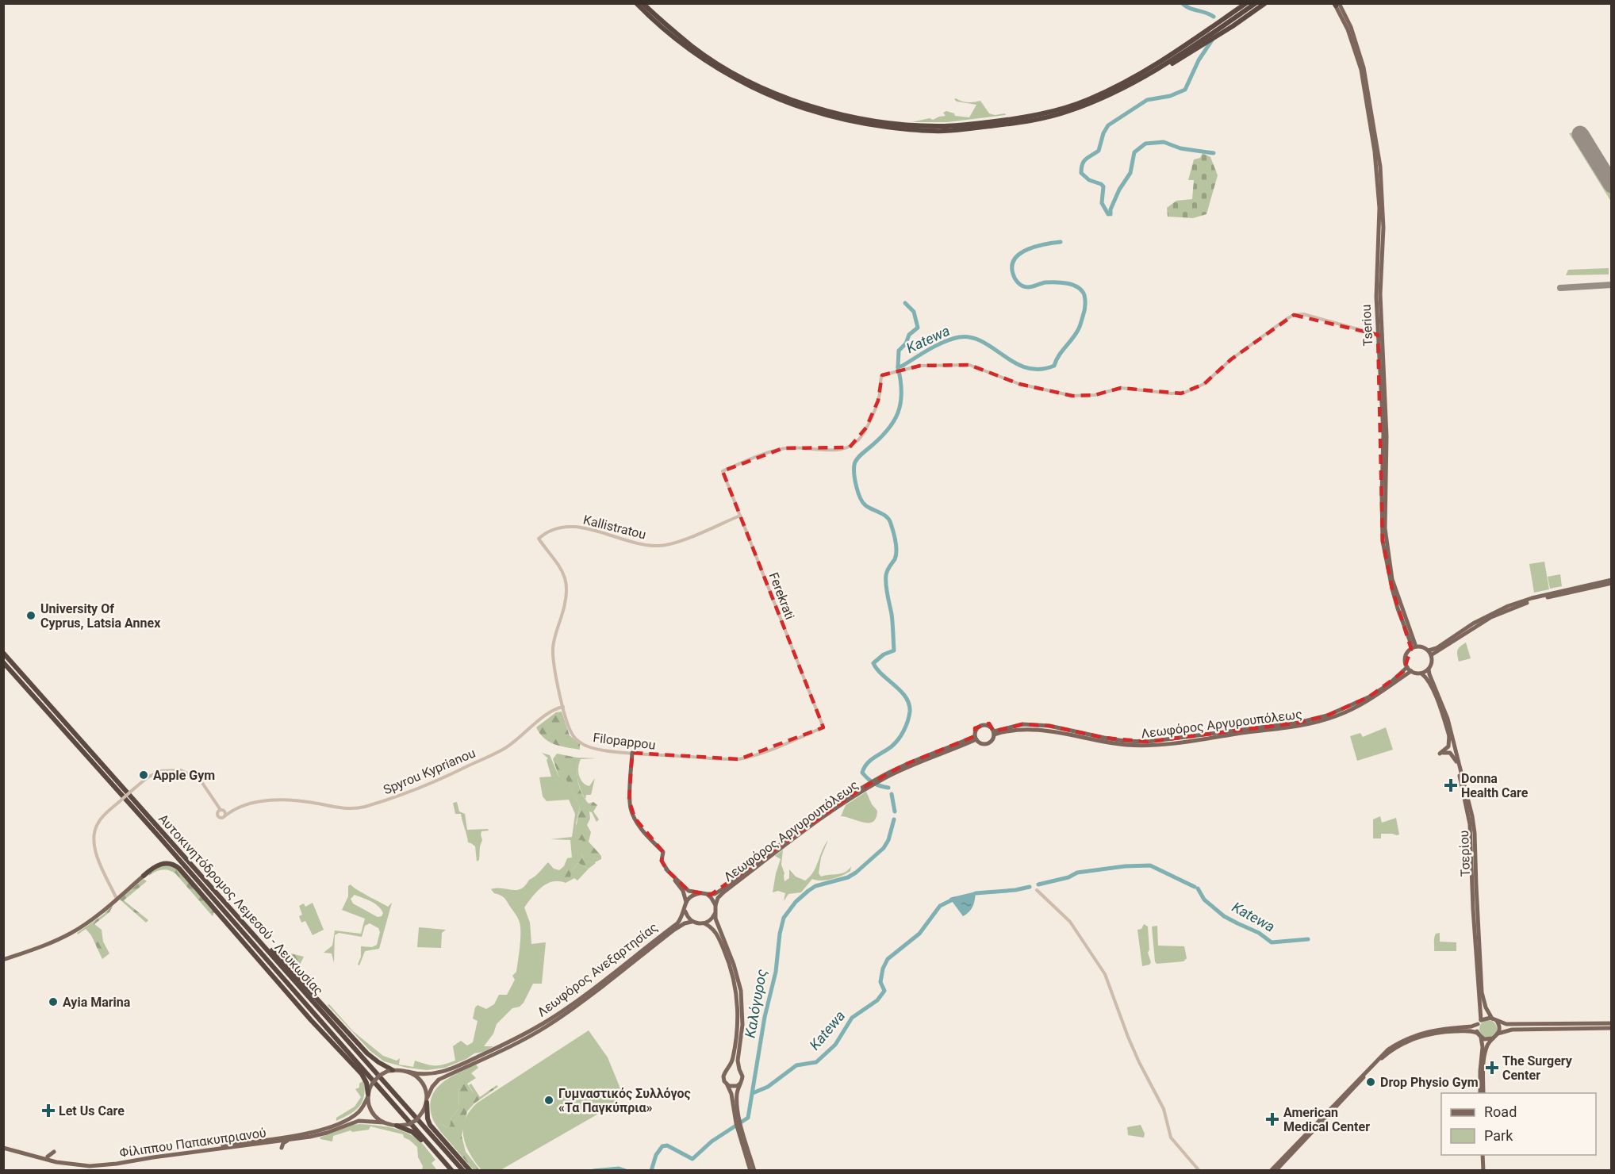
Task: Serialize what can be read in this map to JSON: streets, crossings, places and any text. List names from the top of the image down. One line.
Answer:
{"streets":{"highway":["Αυτοκινητόδρομος Λεμεσού - Λευκωσίας"],"main road":["Tseriou","Λεωφόρος Αργυρουπόλεως","Τσερίου","Λεωφόρος Ανεξαρτησίας","Φίλιππου Παπακυπριανού"],"street":["Kallistratou","Ferekrati","Filopappou","Spyrou Kyprianou"]},"crossings":[["Tseriou","Ferekrati"],["Tseriou","Λεωφόρος Αργυρουπόλεως"],["Tseriou","Τσερίου"],["Kallistratou","Ferekrati"],["Kallistratou","Filopappou"],["Ferekrati","Filopappou"],["Λεωφόρος Αργυρουπόλεως","Τσερίου"],["Filopappou","Spyrou Kyprianou"],["Λεωφόρος Ανεξαρτησίας","Φίλιππου Παπακυπριανού"]],"water":["Katewa","Καλόγυρος"],"places":{"other":["University Of Cyprus, Latsia Annex","Apple Gym","Ayia Marina","Drop Physio Gym","Γυμναστικός Συλλόγος «Τα Παγκύπρια»"],"health":["Donna Health Care","The Surgery Center","Let Us Care","American Medical Center"]},"legend":["Road","Park"]}
